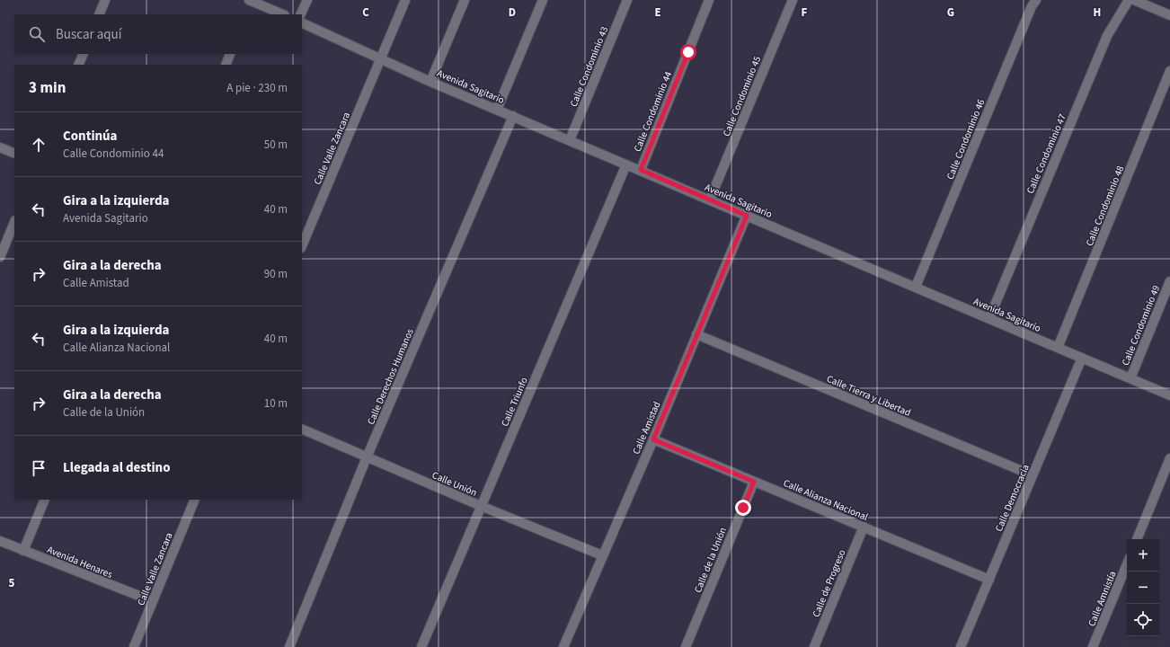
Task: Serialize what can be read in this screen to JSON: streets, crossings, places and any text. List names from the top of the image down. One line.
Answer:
{"streets":{"street":["Calle Condominio 43","Avenida Sagitario","Calle Condominio 45","Calle Condominio 44","Calle Condominio 46","Calle Valle Zancara","Calle Condominio 47","Calle Condominio 48","Calle Condominio 49","Calle Derechos Humanos","Calle Tierra y Libertad","Calle Triunfo","Calle Amistad","Calle Unión","Calle Democracia","Calle Alianza Nacional","Calle de la Unión","Avenida Henares","Calle de Progreso","Calle Amnistía"]},"crossings":[["Calle Condominio 43","Avenida Sagitario"],["Avenida Sagitario","Calle Condominio 45"],["Avenida Sagitario","Calle Condominio 44"],["Avenida Sagitario","Calle Condominio 46"],["Avenida Sagitario","Calle Valle Zancara"],["Avenida Sagitario","Calle Condominio 47"],["Avenida Sagitario","Calle Condominio 48"],["Avenida Sagitario","Calle Condominio 49"],["Avenida Sagitario","Calle Derechos Humanos"],["Avenida Sagitario","Calle Triunfo"],["Avenida Sagitario","Calle Amistad"],["Avenida Sagitario","Calle Democracia"],["Calle Valle Zancara","Avenida Henares"],["Calle Derechos Humanos","Calle Unión"],["Calle Tierra y Libertad","Calle Amistad"],["Calle Tierra y Libertad","Calle Democracia"],["Calle Triunfo","Calle Unión"],["Calle Amistad","Calle Unión"],["Calle Amistad","Calle Alianza Nacional"],["Calle Democracia","Calle Alianza Nacional"],["Calle Alianza Nacional","Calle de la Unión"],["Calle Alianza Nacional","Calle de Progreso"]],"page":{"search":"Buscar aquí","heading":["3 min","A pie · 230 m"],"list":[["Continúa","Calle Condominio 44","50 m"],["Gira a la izquierda","Avenida Sagitario","40 m"],["Gira a la derecha","Calle Amistad","90 m"],["Gira a la izquierda","Calle Alianza Nacional","40 m"],["Gira a la derecha","Calle de la Unión","10 m"],"Llegada al destino"],"map_buttons":["+","−"]},"grid":{"columns":["C","D","E","F","G","H"],"rows":["5"]}}
